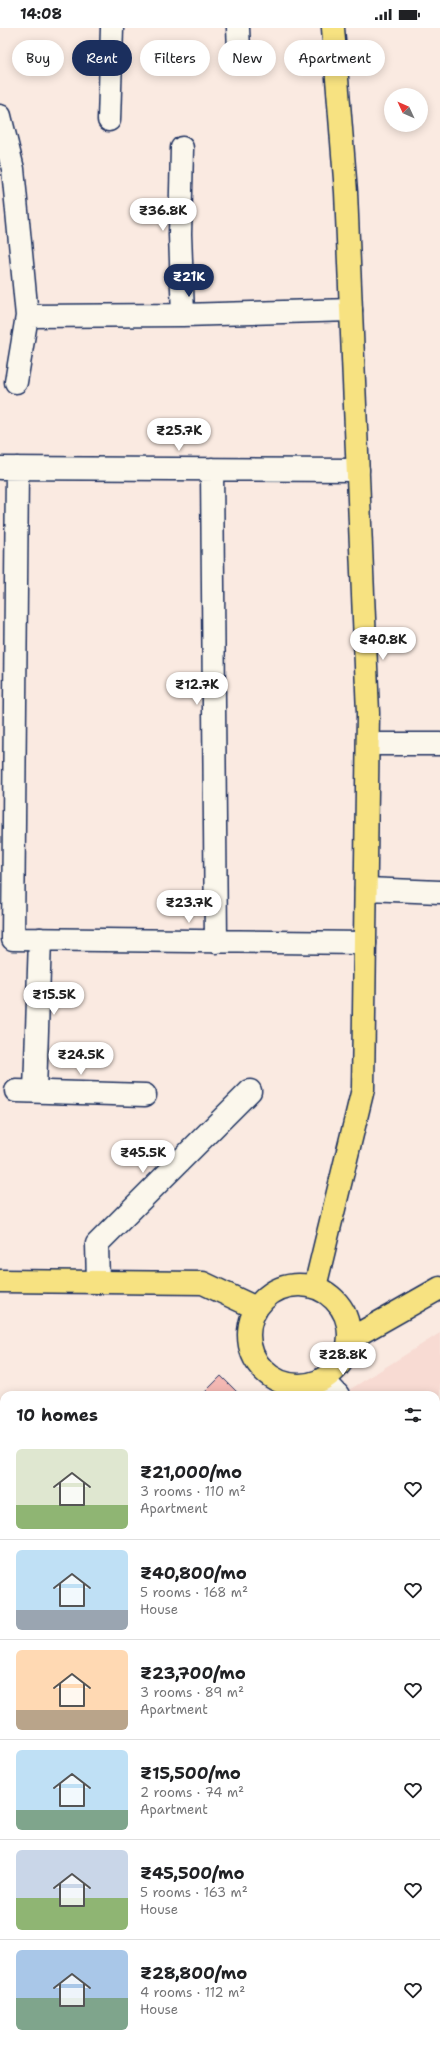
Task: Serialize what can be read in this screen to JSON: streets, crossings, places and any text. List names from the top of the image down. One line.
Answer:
{"north":"top left","page":{"status":"14:08","chip":["Buy","Rent","Filters","New","Apartment"],"price":["₹36.8K","₹21K","₹25.7K","₹40.8K","₹12.7K","₹23.7K","₹15.5K","₹24.5K","₹45.5K","₹28.8K"],"heading":"10 homes","list":[{"name":"₹21,000/mo","note":"3 rooms · 110 m² · Apartment"},{"name":"₹40,800/mo","note":"5 rooms · 168 m² · House"},{"name":"₹23,700/mo","note":"3 rooms · 89 m² · Apartment"},{"name":"₹15,500/mo","note":"2 rooms · 74 m² · Apartment"},{"name":"₹45,500/mo","note":"5 rooms · 163 m² · House"},{"name":"₹28,800/mo","note":"4 rooms · 112 m² · House"}]}}
